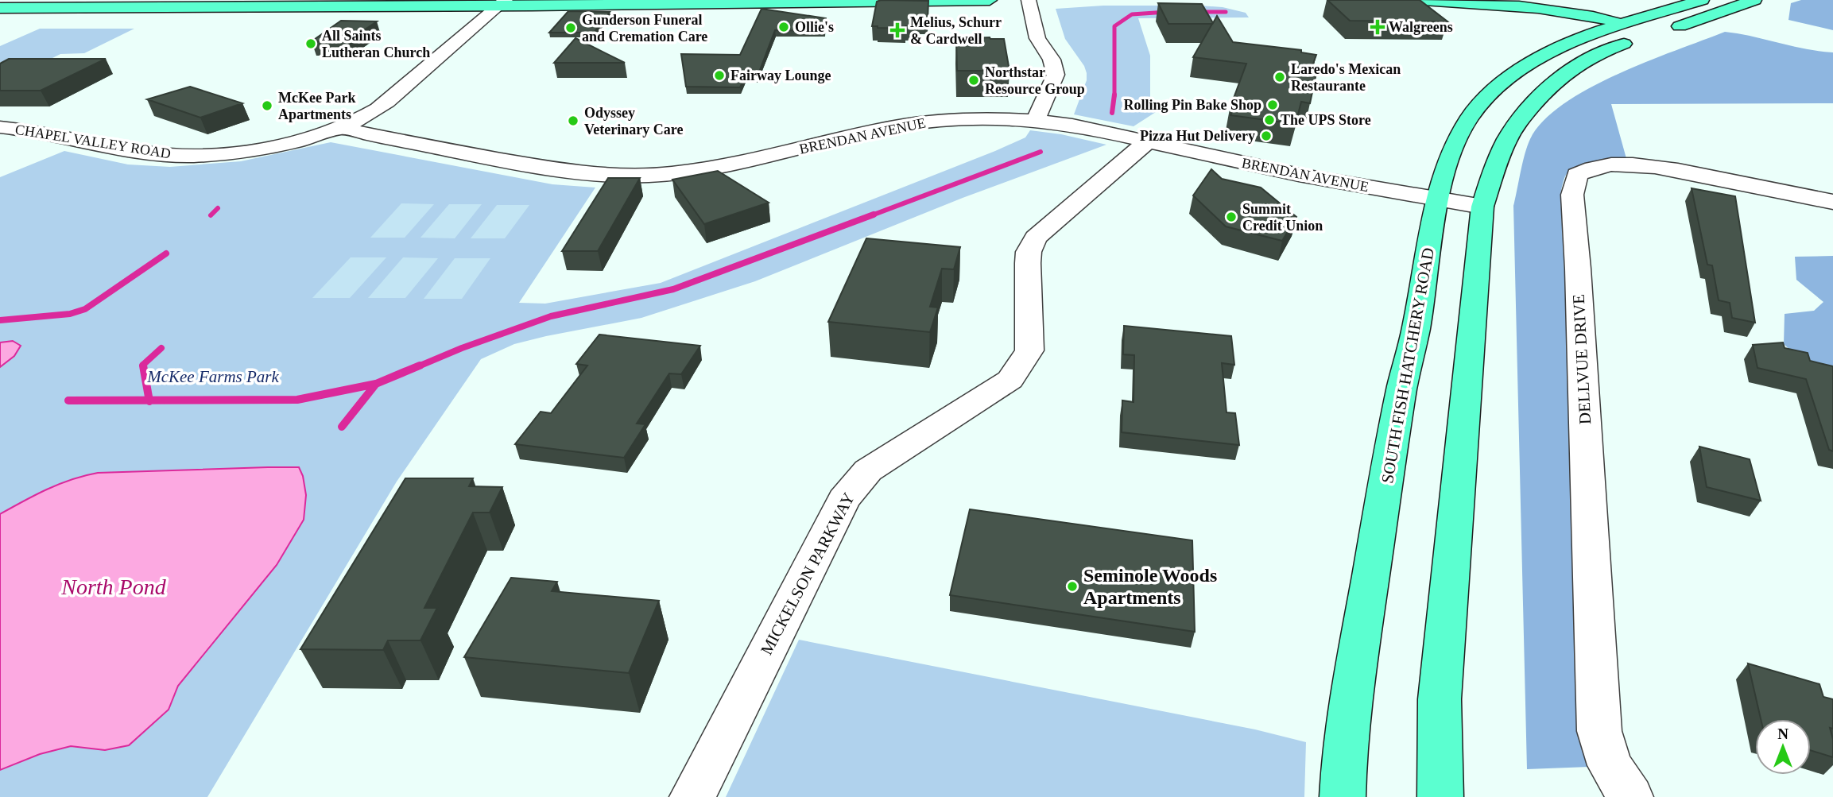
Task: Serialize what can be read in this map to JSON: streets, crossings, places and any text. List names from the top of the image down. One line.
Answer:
{"streets":{"main road":["SOUTH FISH HATCHERY ROAD"],"street":["BRENDAN AVENUE","CHAPEL VALLEY ROAD","DELLVUE DRIVE","MICKELSON PARKWAY"]},"crossings":[["BRENDAN AVENUE","CHAPEL VALLEY ROAD"],["BRENDAN AVENUE","SOUTH FISH HATCHERY ROAD"],["BRENDAN AVENUE","MICKELSON PARKWAY"]],"water":["North Pond"],"parks":["McKee Farms Park"],"places":{"other":["Ollie's","Gunderson Funeral and Cremation Care","All Saints Lutheran Church","Fairway Lounge","Laredo's Mexican Restaurante","Northstar Resource Group","Rolling Pin Bake Shop","McKee Park Apartments","The UPS Store","Odyssey Veterinary Care","Pizza Hut Delivery","Summit Credit Union","Seminole Woods Apartments"],"health":["Walgreens","Melius, Schurr & Cardwell"]},"north":"top"}
